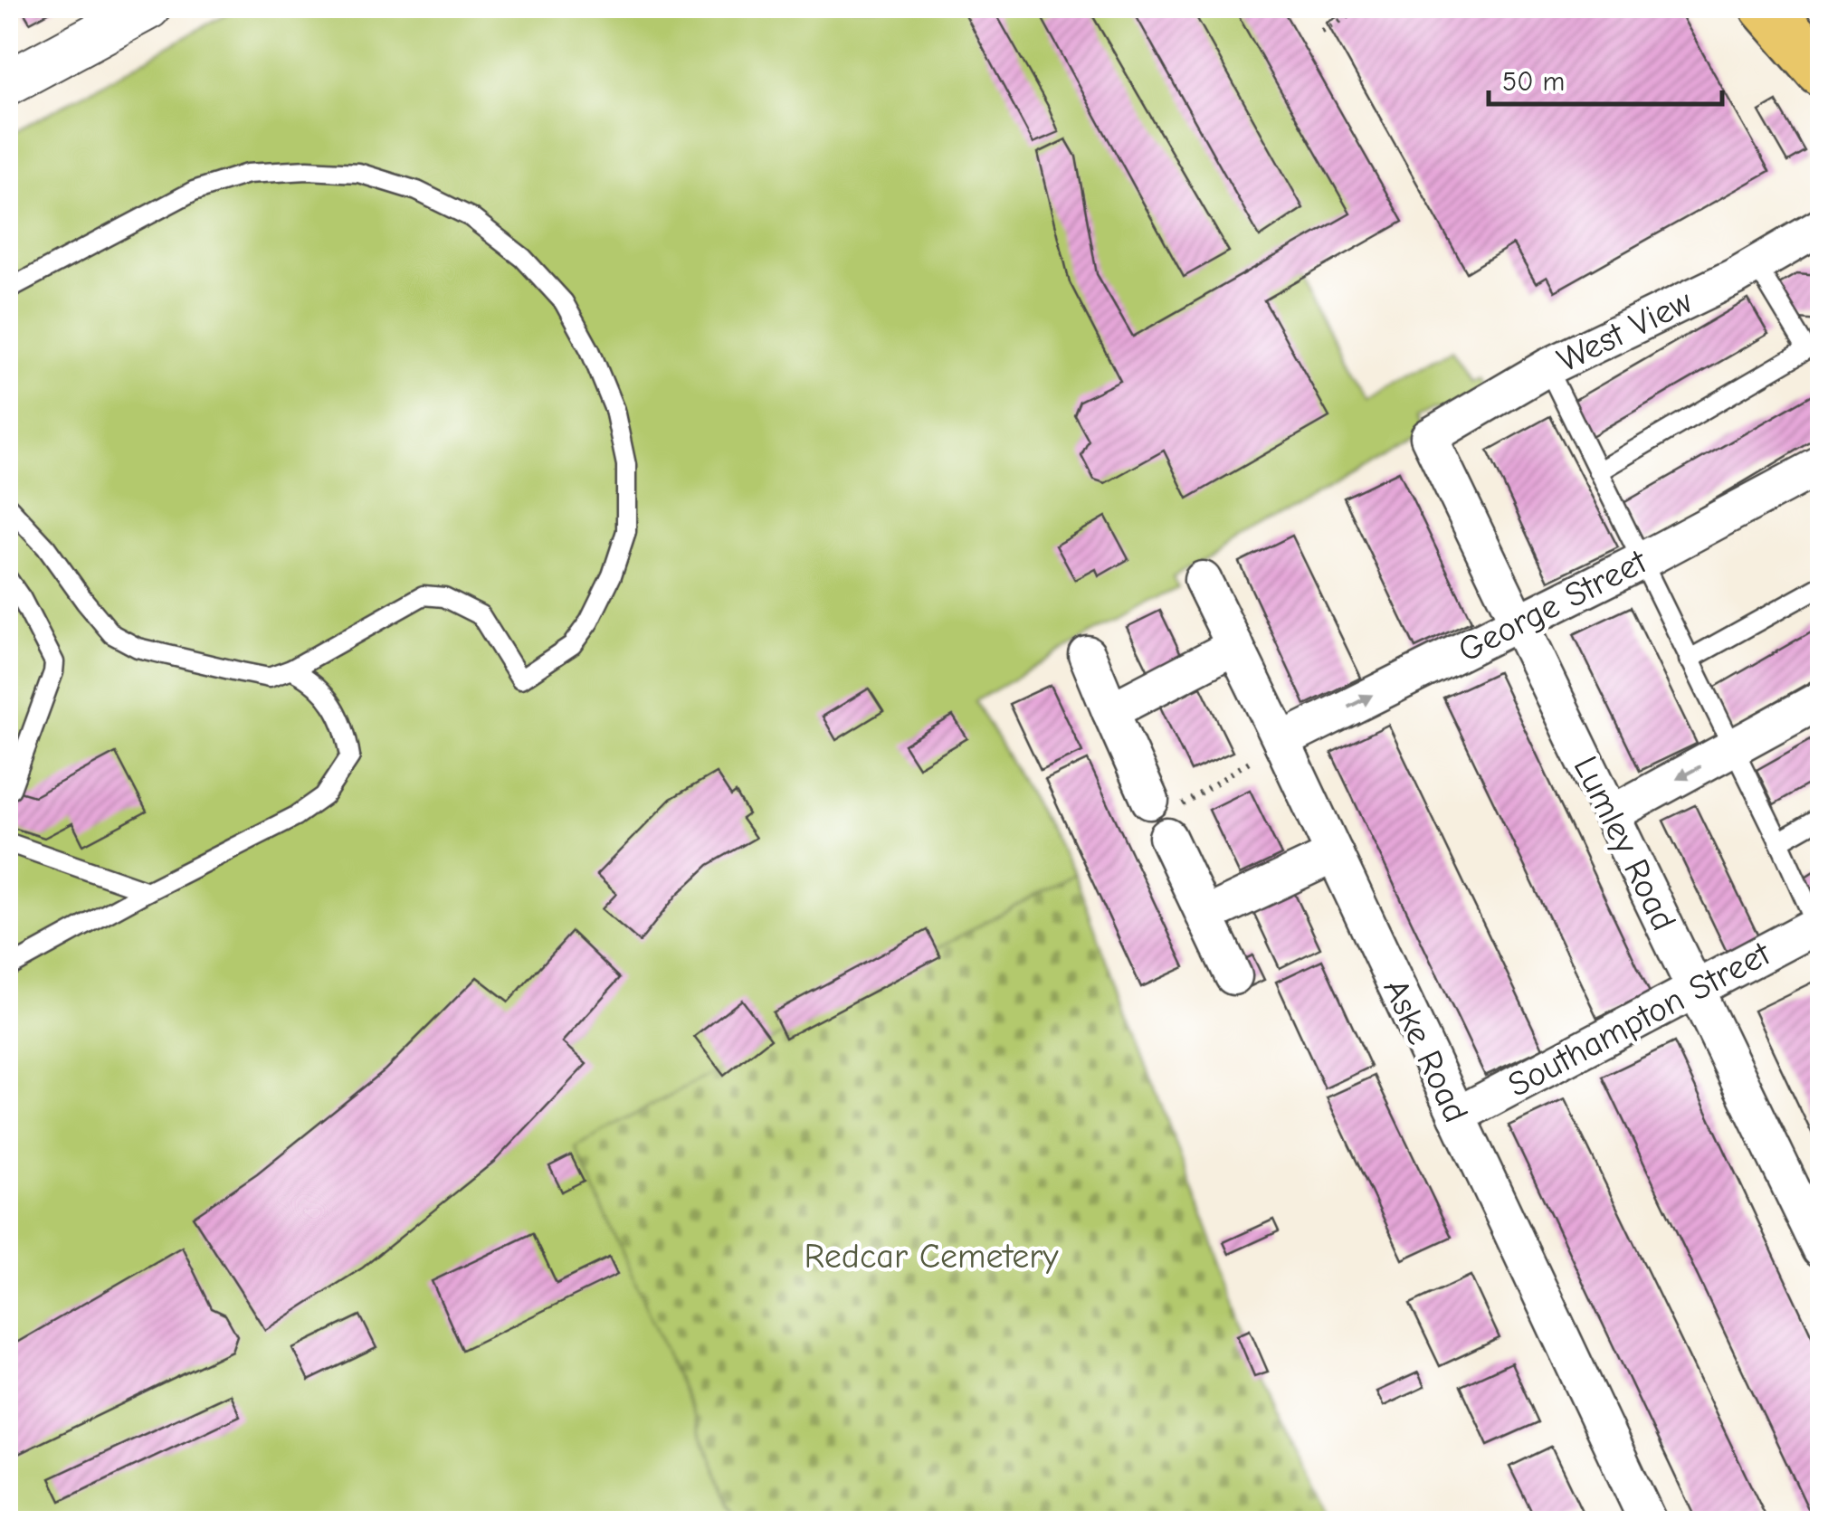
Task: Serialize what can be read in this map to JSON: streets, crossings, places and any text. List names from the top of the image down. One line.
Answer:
{"streets":{"street":["West View","George Street","Lumley Road","Southampton Street","Aske Road"]},"crossings":[["West View","Lumley Road"],["George Street","Lumley Road"],["George Street","Aske Road"],["Lumley Road","Southampton Street"],["Southampton Street","Aske Road"]],"one_way":["George Street"],"parks":["Redcar Cemetery"],"scale_bar":"50 m"}
